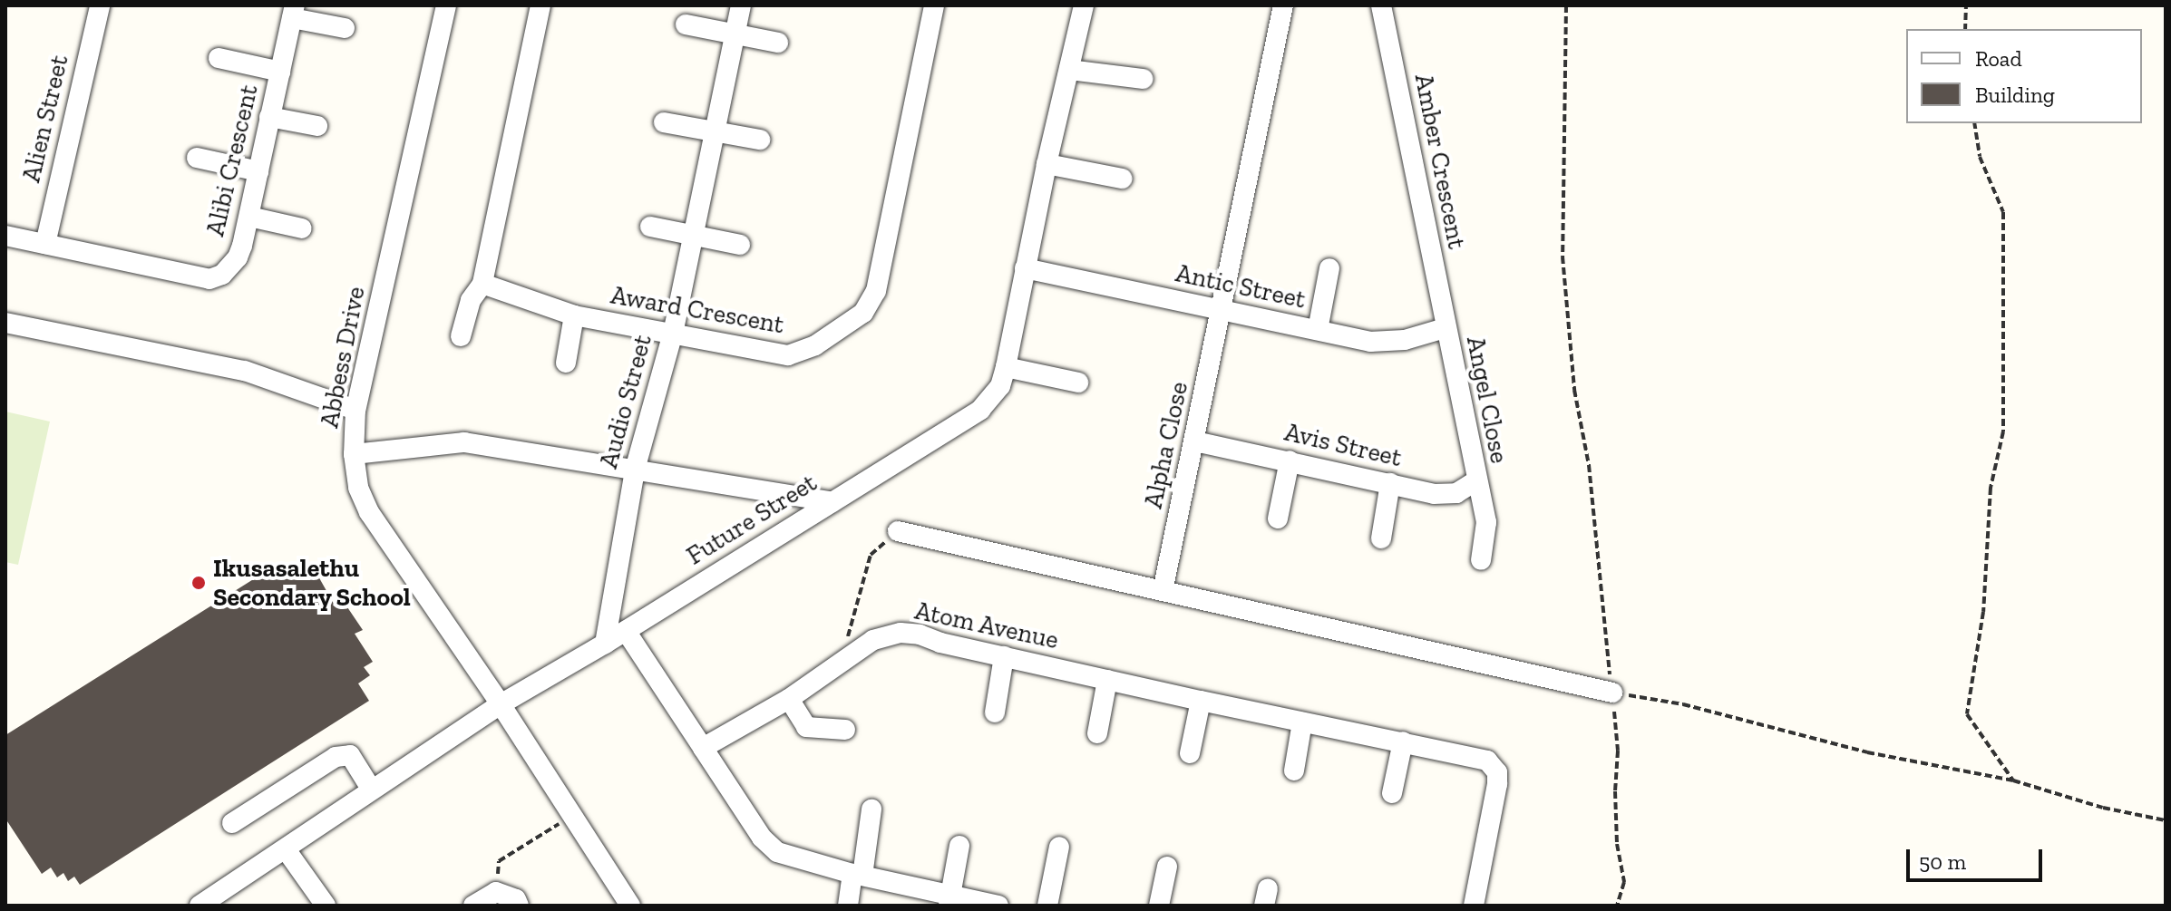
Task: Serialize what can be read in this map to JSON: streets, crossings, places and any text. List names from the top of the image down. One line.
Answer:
{"streets":{"street":["Alien Street","Alibi Crescent","Amber Crescent","Antic Street","Award Crescent","Abbess Drive","Angel Close","Audio Street","Alpha Close","Avis Street","Future Street","Atom Avenue"]},"crossings":[["Alien Street","Alibi Crescent"],["Amber Crescent","Antic Street"],["Amber Crescent","Angel Close"],["Antic Street","Angel Close"],["Antic Street","Alpha Close"],["Antic Street","Future Street"],["Award Crescent","Audio Street"],["Abbess Drive","Future Street"],["Angel Close","Avis Street"],["Audio Street","Future Street"],["Alpha Close","Avis Street"]],"places":["Ikusasalethu Secondary School"],"legend":["Road","Building"],"scale_bar":"50 m"}
